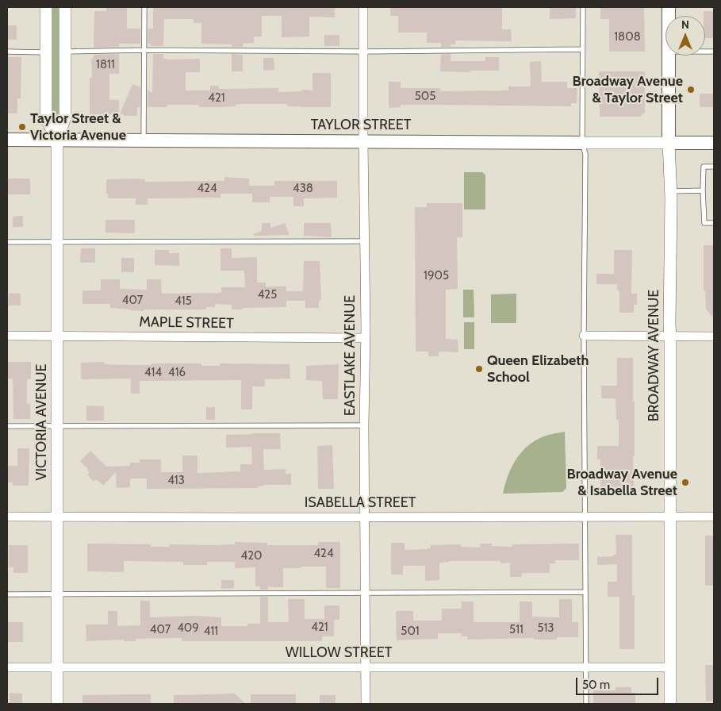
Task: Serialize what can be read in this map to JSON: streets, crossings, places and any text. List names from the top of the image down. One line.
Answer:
{"streets":{"main road":["TAYLOR STREET","BROADWAY AVENUE"],"street":["MAPLE STREET","EASTLAKE AVENUE","VICTORIA AVENUE","ISABELLA STREET","WILLOW STREET"]},"crossings":[["TAYLOR STREET","EASTLAKE AVENUE"],["TAYLOR STREET","BROADWAY AVENUE"],["TAYLOR STREET","VICTORIA AVENUE"],["MAPLE STREET","EASTLAKE AVENUE"],["MAPLE STREET","VICTORIA AVENUE"],["EASTLAKE AVENUE","ISABELLA STREET"],["EASTLAKE AVENUE","WILLOW STREET"],["BROADWAY AVENUE","ISABELLA STREET"],["BROADWAY AVENUE","WILLOW STREET"],["VICTORIA AVENUE","ISABELLA STREET"],["VICTORIA AVENUE","WILLOW STREET"]],"places":["Broadway Avenue & Taylor Street","Taylor Street & Victoria Avenue","Queen Elizabeth School","Broadway Avenue & Isabella Street"],"house_numbers":["1808","1811","505","421","424","438","1905","425","407","415","414","416","413","424","420","421","409","513","407","511","411","501"],"scale_bar":"50 m","north":"top"}
